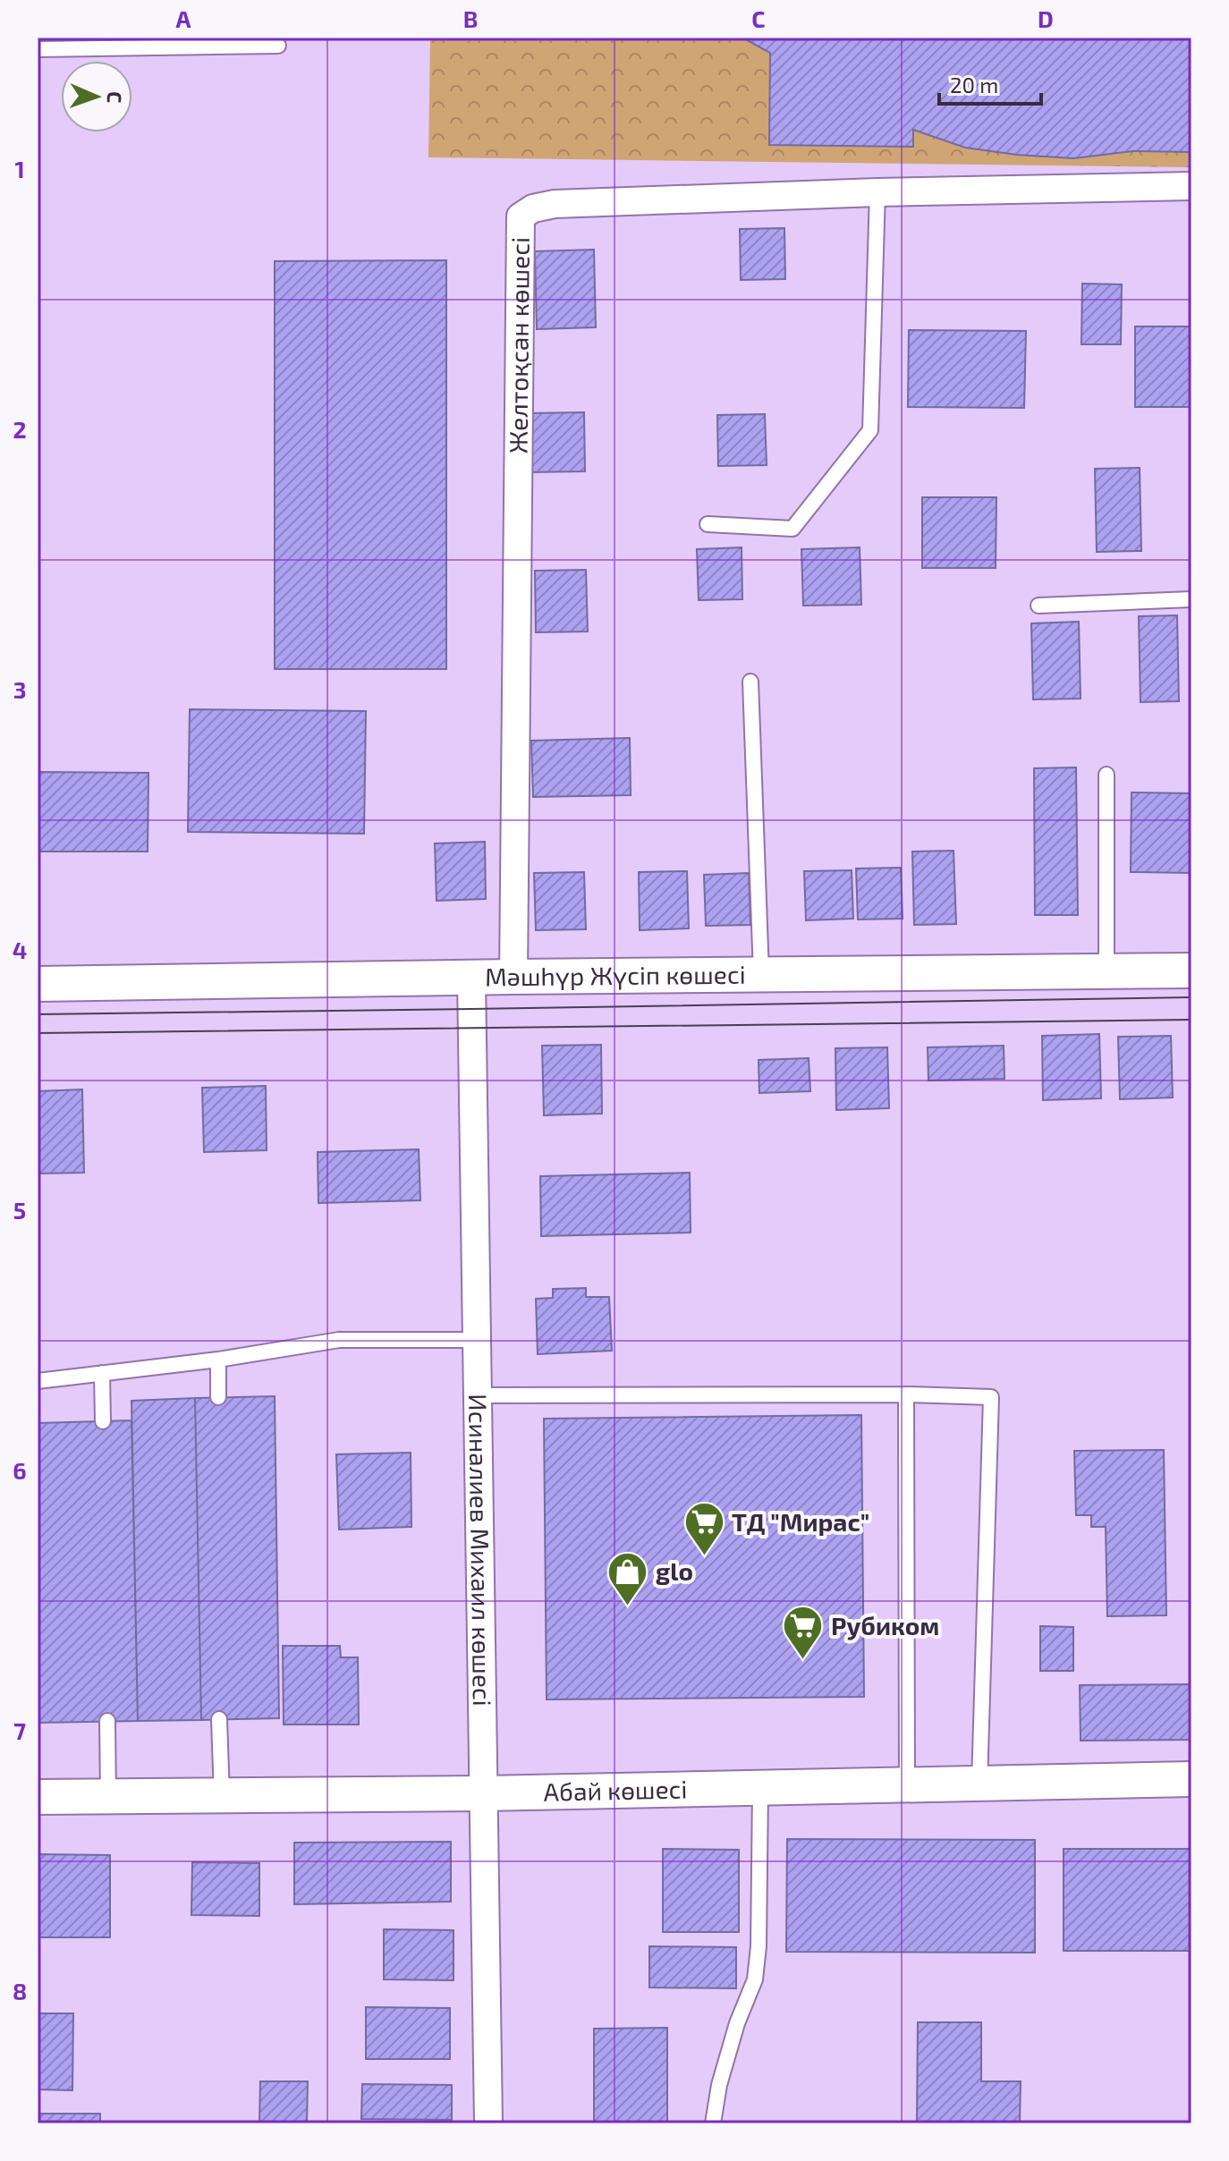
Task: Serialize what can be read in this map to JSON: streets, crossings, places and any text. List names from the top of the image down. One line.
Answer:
{"streets":{"street":["Желтоқсан көшесі","Мәшһүр Жүсіп көшесі","Исиналиев Михаил көшесі","Абай көшесі"]},"crossings":[["Желтоқсан көшесі","Мәшһүр Жүсіп көшесі"],["Мәшһүр Жүсіп көшесі","Исиналиев Михаил көшесі"],["Исиналиев Михаил көшесі","Абай көшесі"]],"places":{"supermarket":["ТД \"Мирас\"","Рубиком"],"shop":["glo"]},"scale_bar":"20 m","north":"right","grid":{"columns":["A","B","C","D"],"rows":["1","2","3","4","5","6","7","8"]}}
